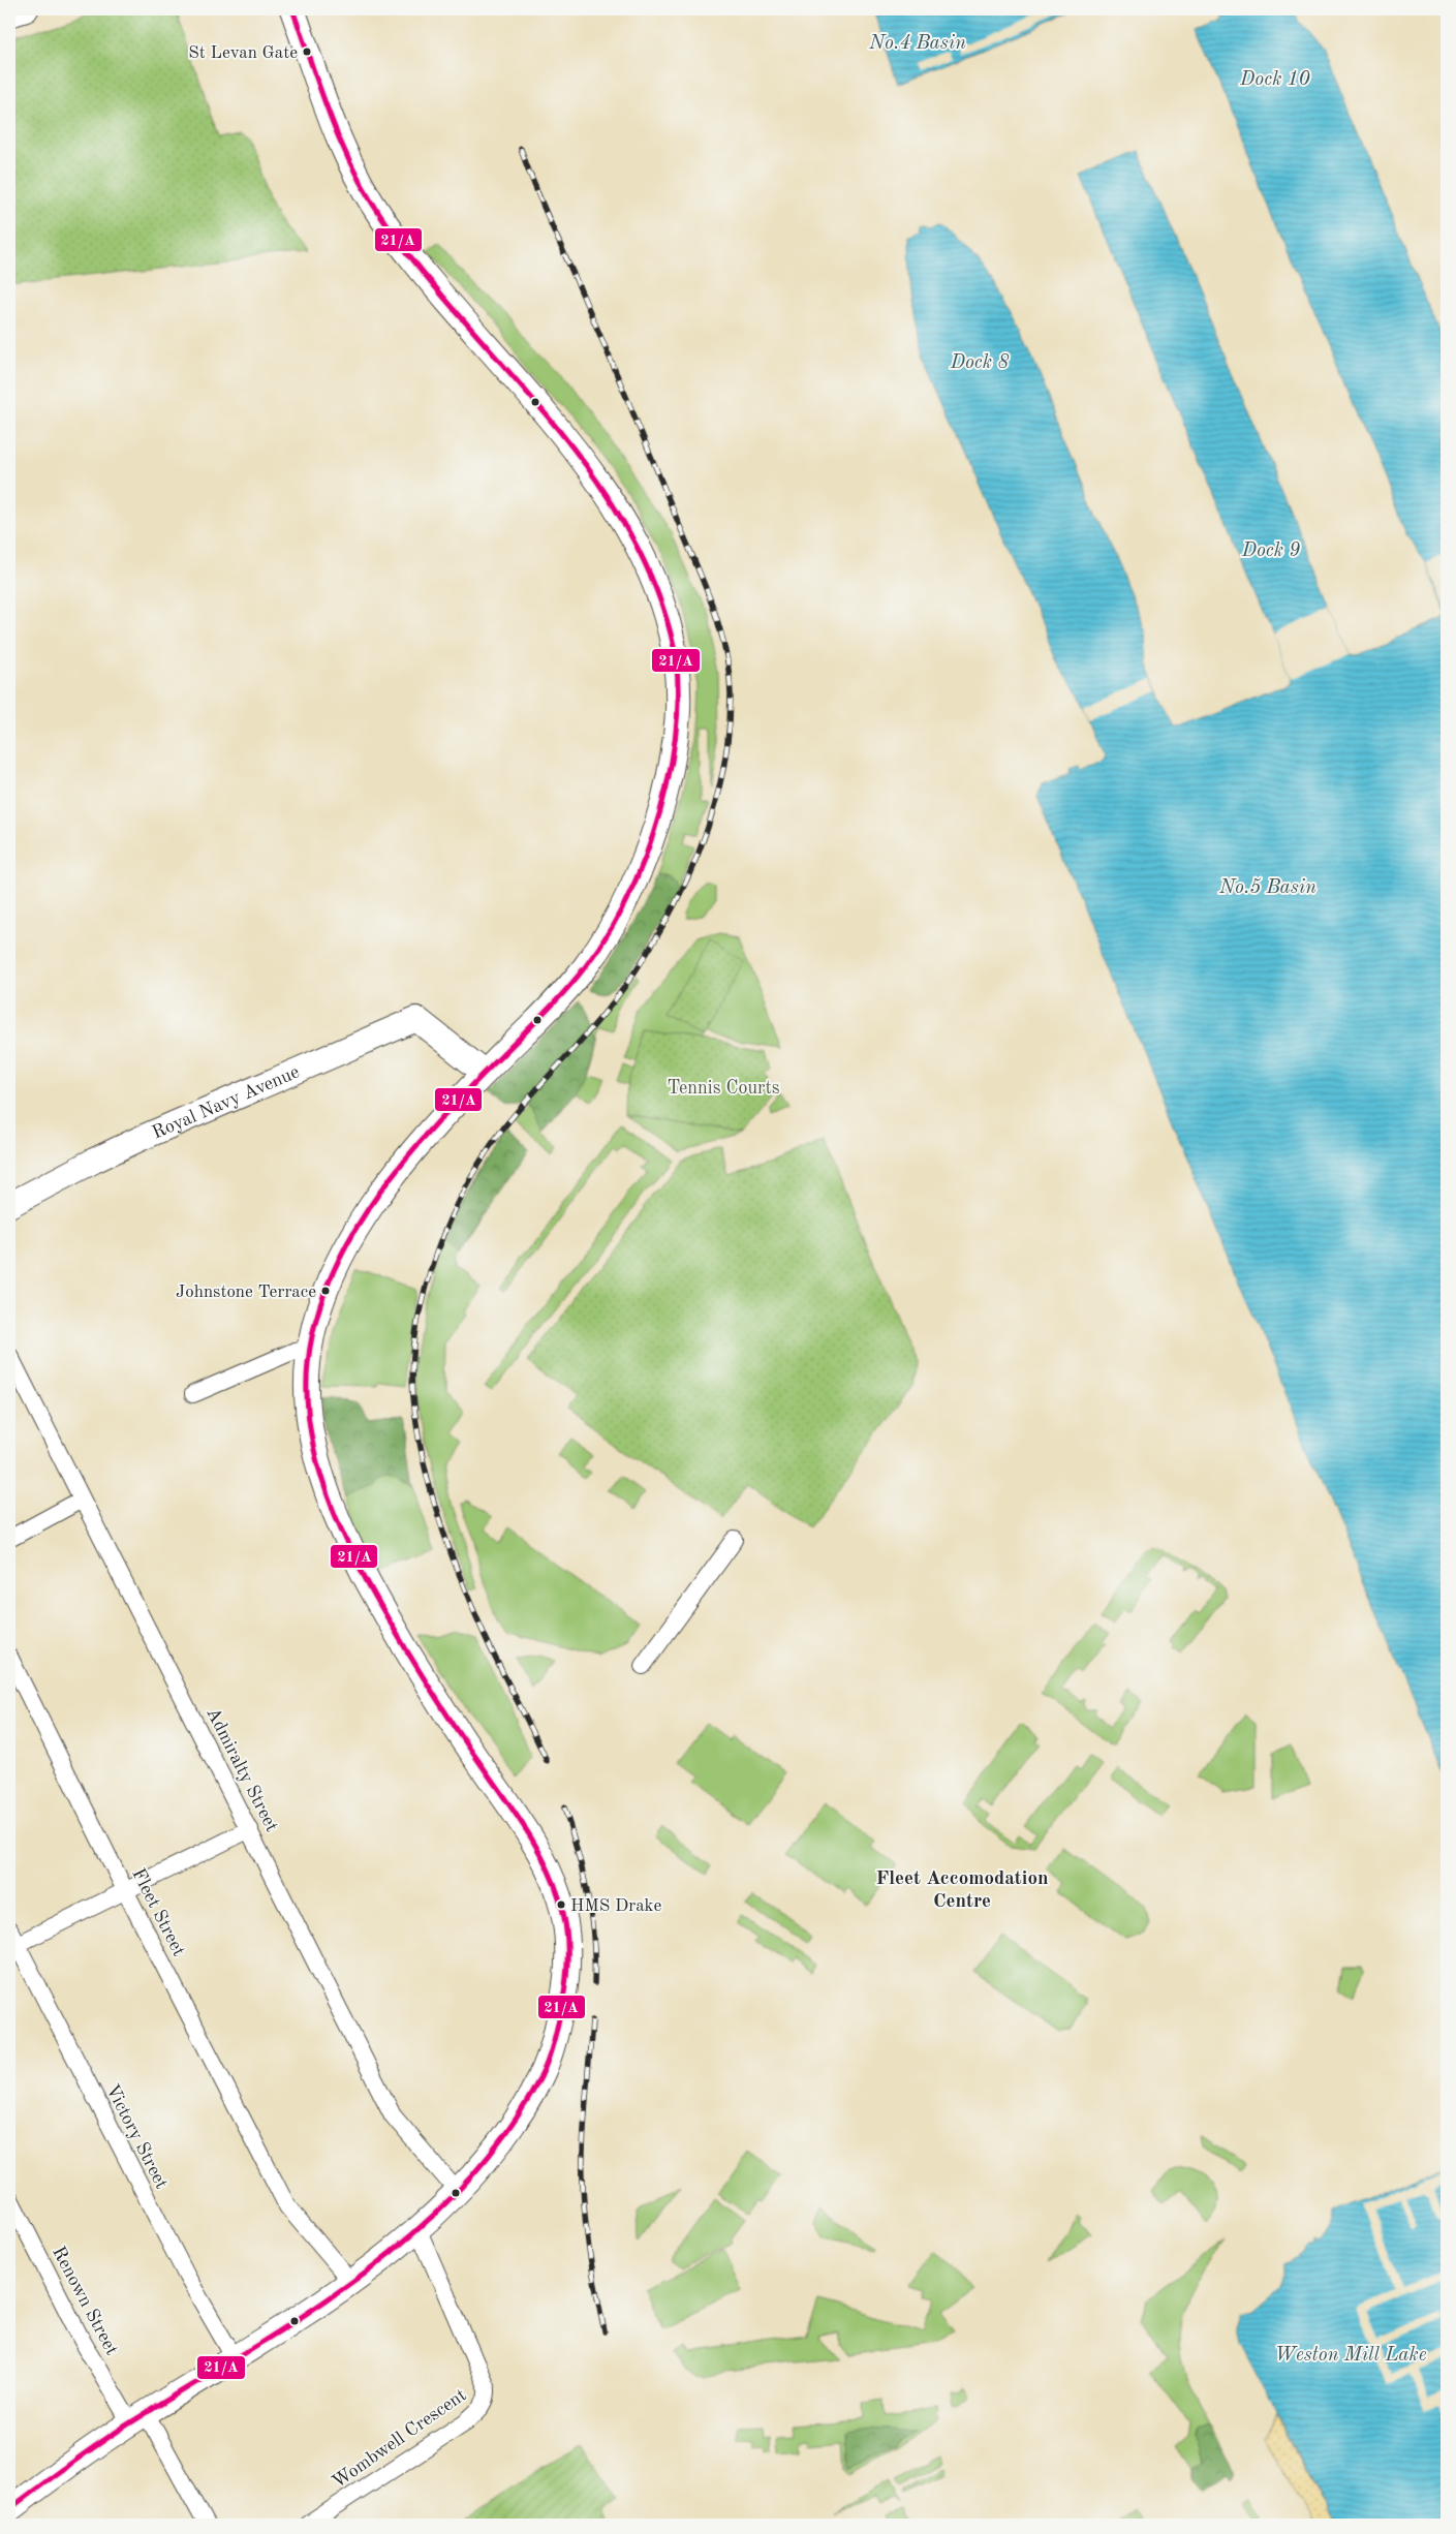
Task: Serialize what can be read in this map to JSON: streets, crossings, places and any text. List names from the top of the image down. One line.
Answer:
{"streets":{"main road":["Royal Navy Avenue"],"street":["Admiralty Street","Fleet Street","Victory Street","Renown Street","Wombwell Crescent"]},"districts":["Fleet Accomodation Centre"],"water":["No.4 Basin","Dock 10","Dock 8","Dock 9","No.5 Basin","Weston Mill Lake"],"parks":["Tennis Courts"],"places":["St Levan Gate","Johnstone Terrace","HMS Drake"],"lines":["transit line 21/A"]}
